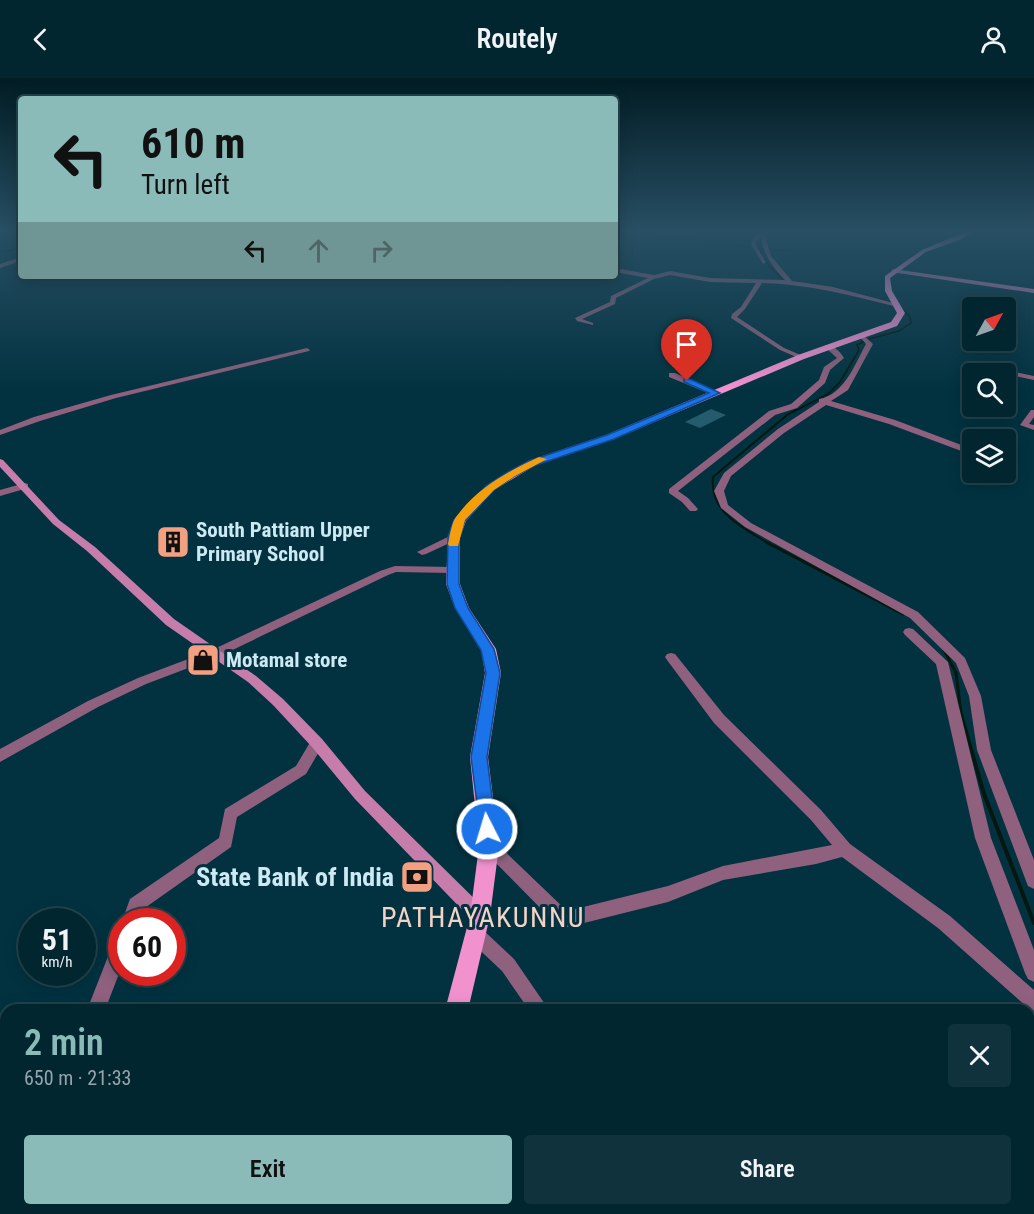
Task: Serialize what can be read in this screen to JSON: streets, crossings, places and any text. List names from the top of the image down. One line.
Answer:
{"districts":["PATHAYAKUNNU"],"places":{"building":["South Pattiam Upper Primary School"],"shop":["Motamal store"],"bank":["State Bank of India"]},"north":"top right","page":{"header":"Routely","turn":["610 m","Turn left"],"speed":"51 km/h","limit":"60","heading":["2 min","650 m · 21:33"],"buttons":["Exit","Share"]}}
